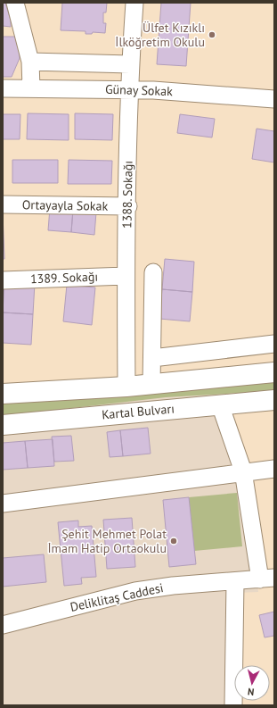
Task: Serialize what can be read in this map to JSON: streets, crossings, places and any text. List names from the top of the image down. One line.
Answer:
{"streets":{"main road":["Kartal Bulvarı"],"street":["Günay Sokak","1388. Sokağı","Ortayayla Sokak","1389. Sokağı","Deliklitaş Caddesi"]},"crossings":[["Günay Sokak","1388. Sokağı"],["1388. Sokağı","Ortayayla Sokak"],["1388. Sokağı","1389. Sokağı"],["1388. Sokağı","Kartal Bulvarı"]],"places":["Ülfet Kızıklı İlköğretim Okulu","Şehit Mehmet Polat İmam Hatip Ortaokulu"],"north":"bottom"}
